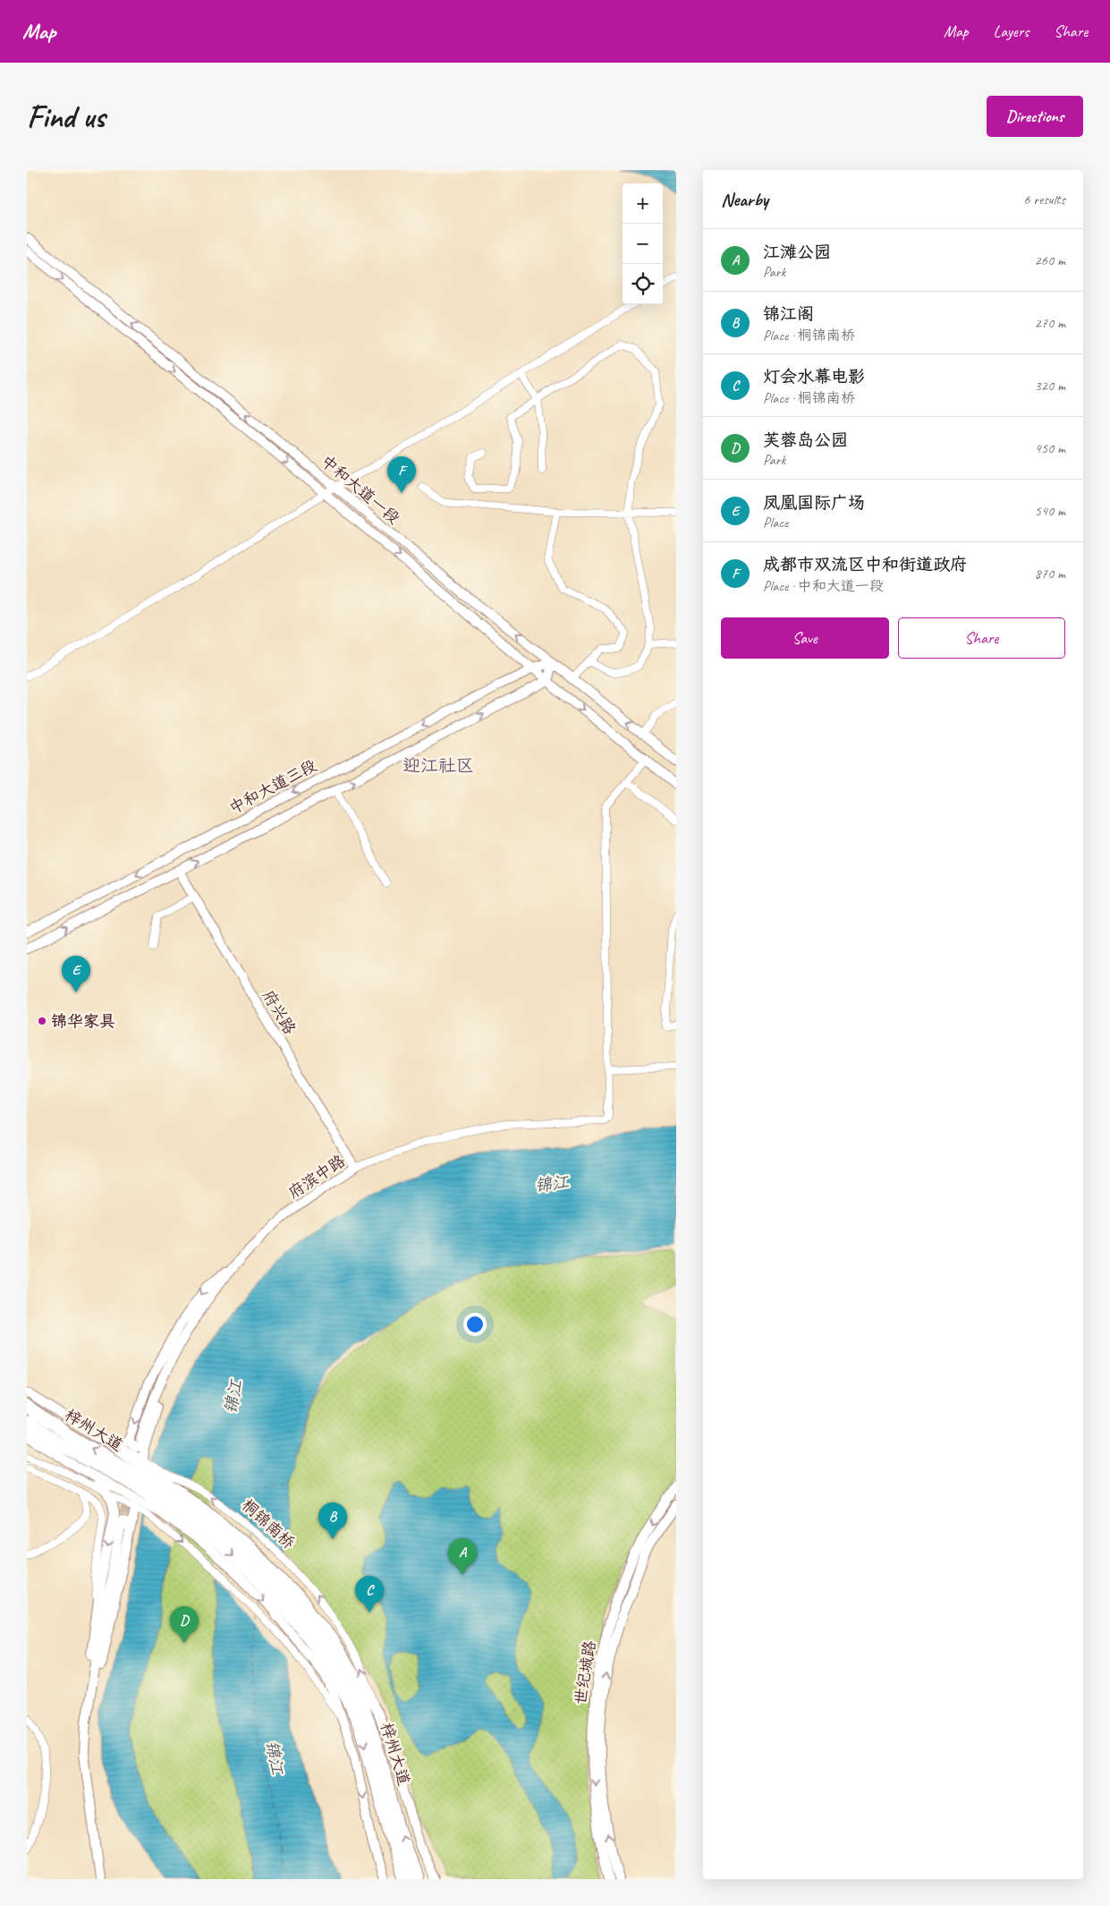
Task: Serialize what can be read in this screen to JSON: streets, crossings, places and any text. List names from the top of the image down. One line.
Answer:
{"streets":{"highway":["梓州大道"],"main road":["中和大道一段","中和大道三段","府兴路","府滨中路","桐锦南桥","世纪城路"]},"crossings":[["中和大道一段","中和大道三段"],["府兴路","府滨中路"],["府滨中路","梓州大道"],["府滨中路","桐锦南桥"],["梓州大道","桐锦南桥"]],"districts":["迎江社区"],"water":["锦江"],"places":["锦华家具"],"page":{"header":"Map","nav":["Map","Layers","Share"],"buttons":["Directions",["Save","Share"]],"title":"Find us","heading":["Nearby","6 results"],"map_buttons":["+","−"],"list":[{"mark":"A","name":"江滩公园","note":"Park","value":"260 m"},{"mark":"B","name":"锦江阁","note":"Place · 桐锦南桥","value":"270 m"},{"mark":"C","name":"灯会水幕电影","note":"Place · 桐锦南桥","value":"320 m"},{"mark":"D","name":"芙蓉岛公园","note":"Park","value":"450 m"},{"mark":"E","name":"凤凰国际广场","note":"Place","value":"540 m"},{"mark":"F","name":"成都市双流区中和街道政府","note":"Place · 中和大道一段","value":"870 m"}],"pins":["F","E","B","A","C","D"]}}
